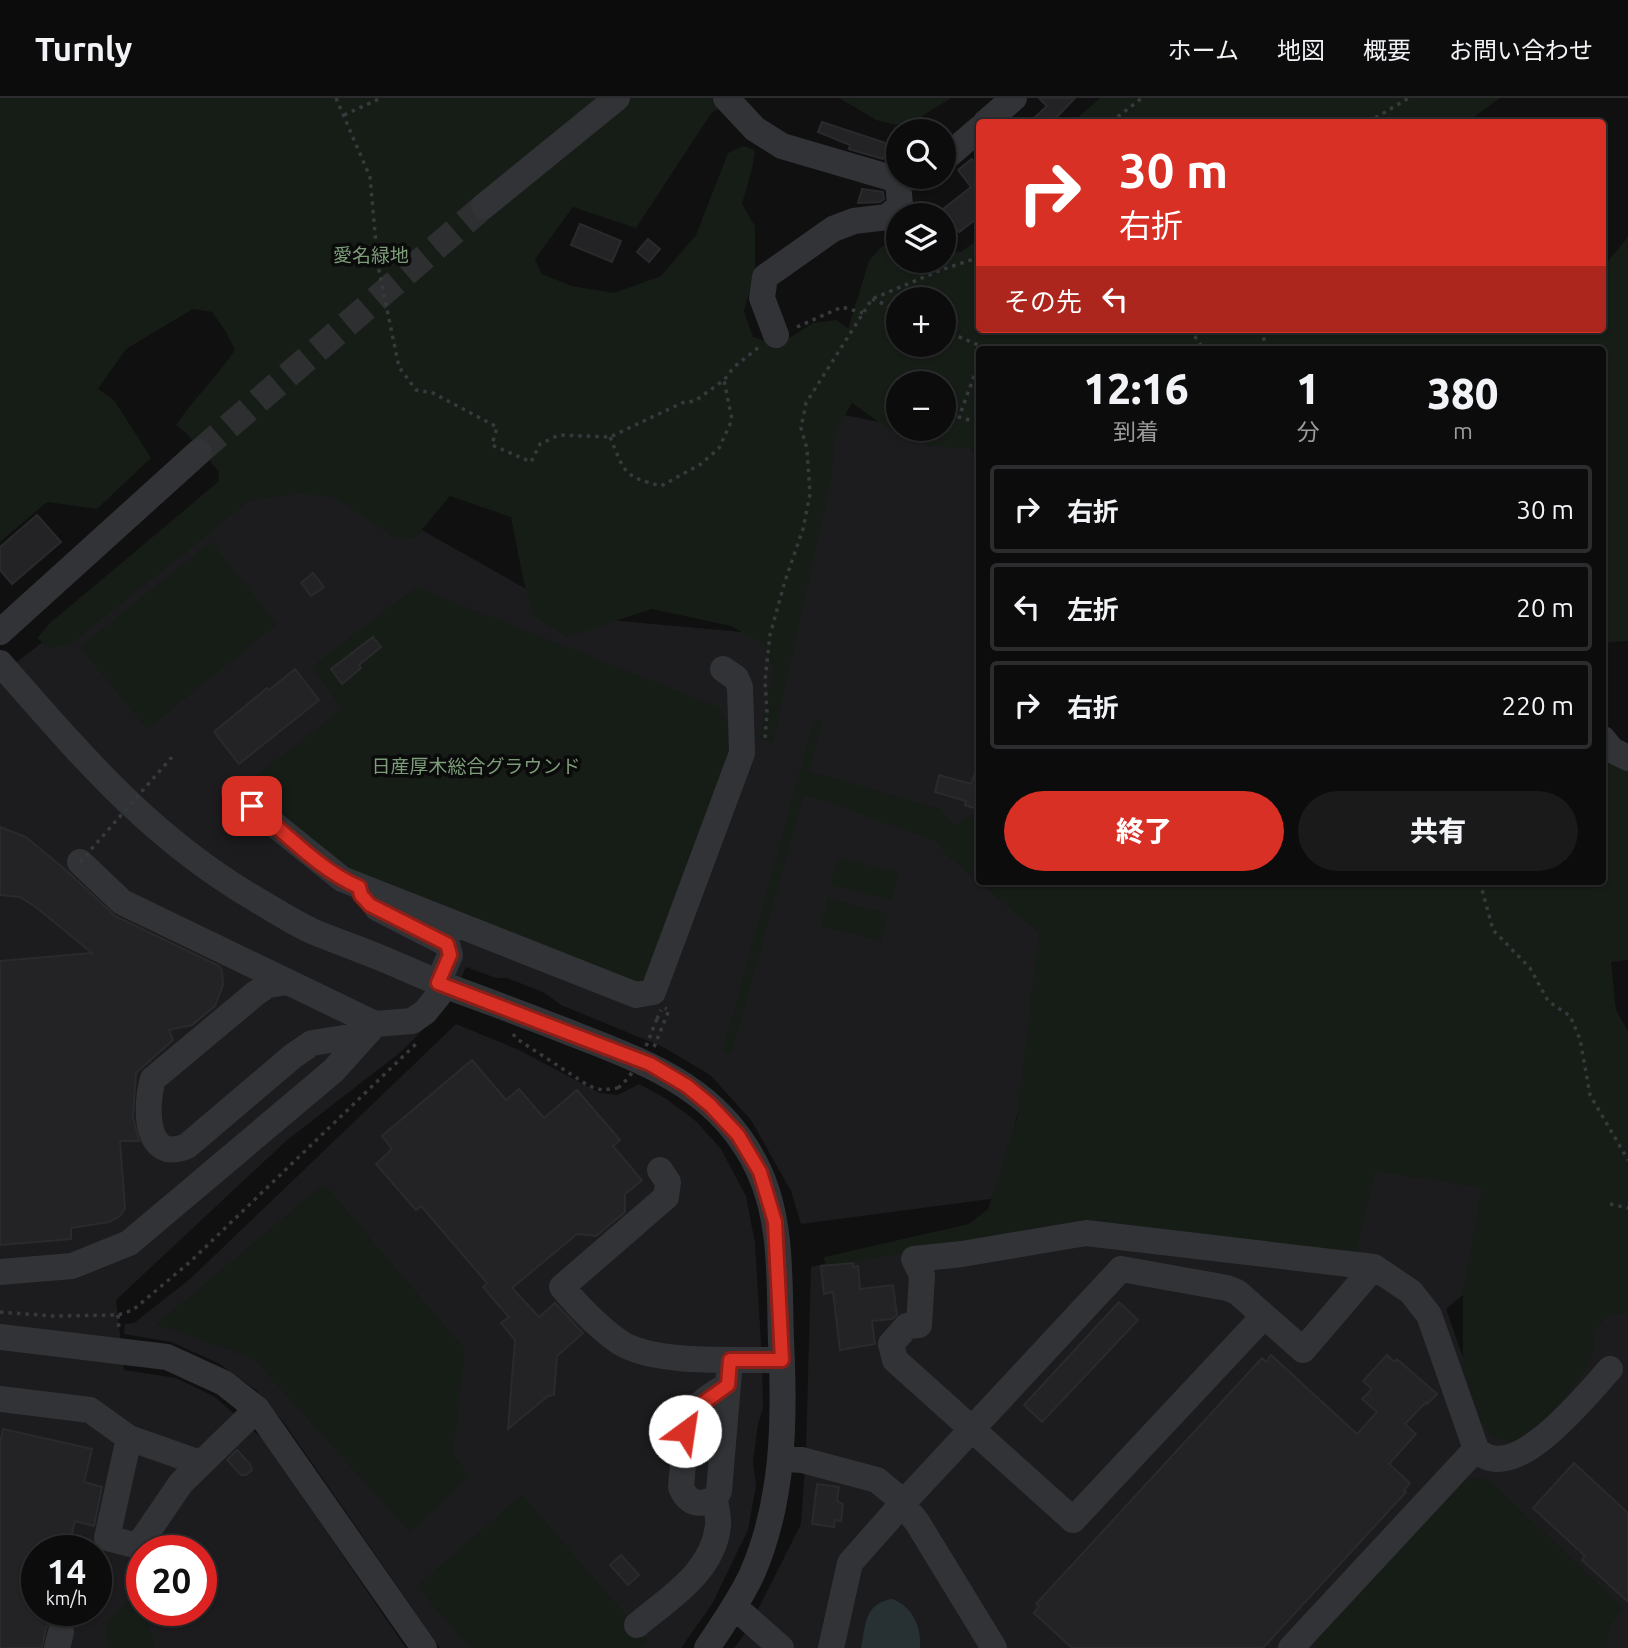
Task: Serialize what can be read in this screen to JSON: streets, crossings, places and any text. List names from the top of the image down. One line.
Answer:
{"parks":["愛名緑地","日産厚木総合グラウンド"],"page":{"header":"Turnly","nav":["ホーム","地図","概要","お問い合わせ"],"map_buttons":["+","−"],"turn":["30 m","右折"],"then":"その先","eta":["12:16","到着","1","分","380","m"],"list":[{"name":"右折","value":"30 m"},{"name":"左折","value":"20 m"},{"name":"右折","value":"220 m"}],"buttons":["終了","共有"],"speed":"14 km/h","limit":"20"}}
